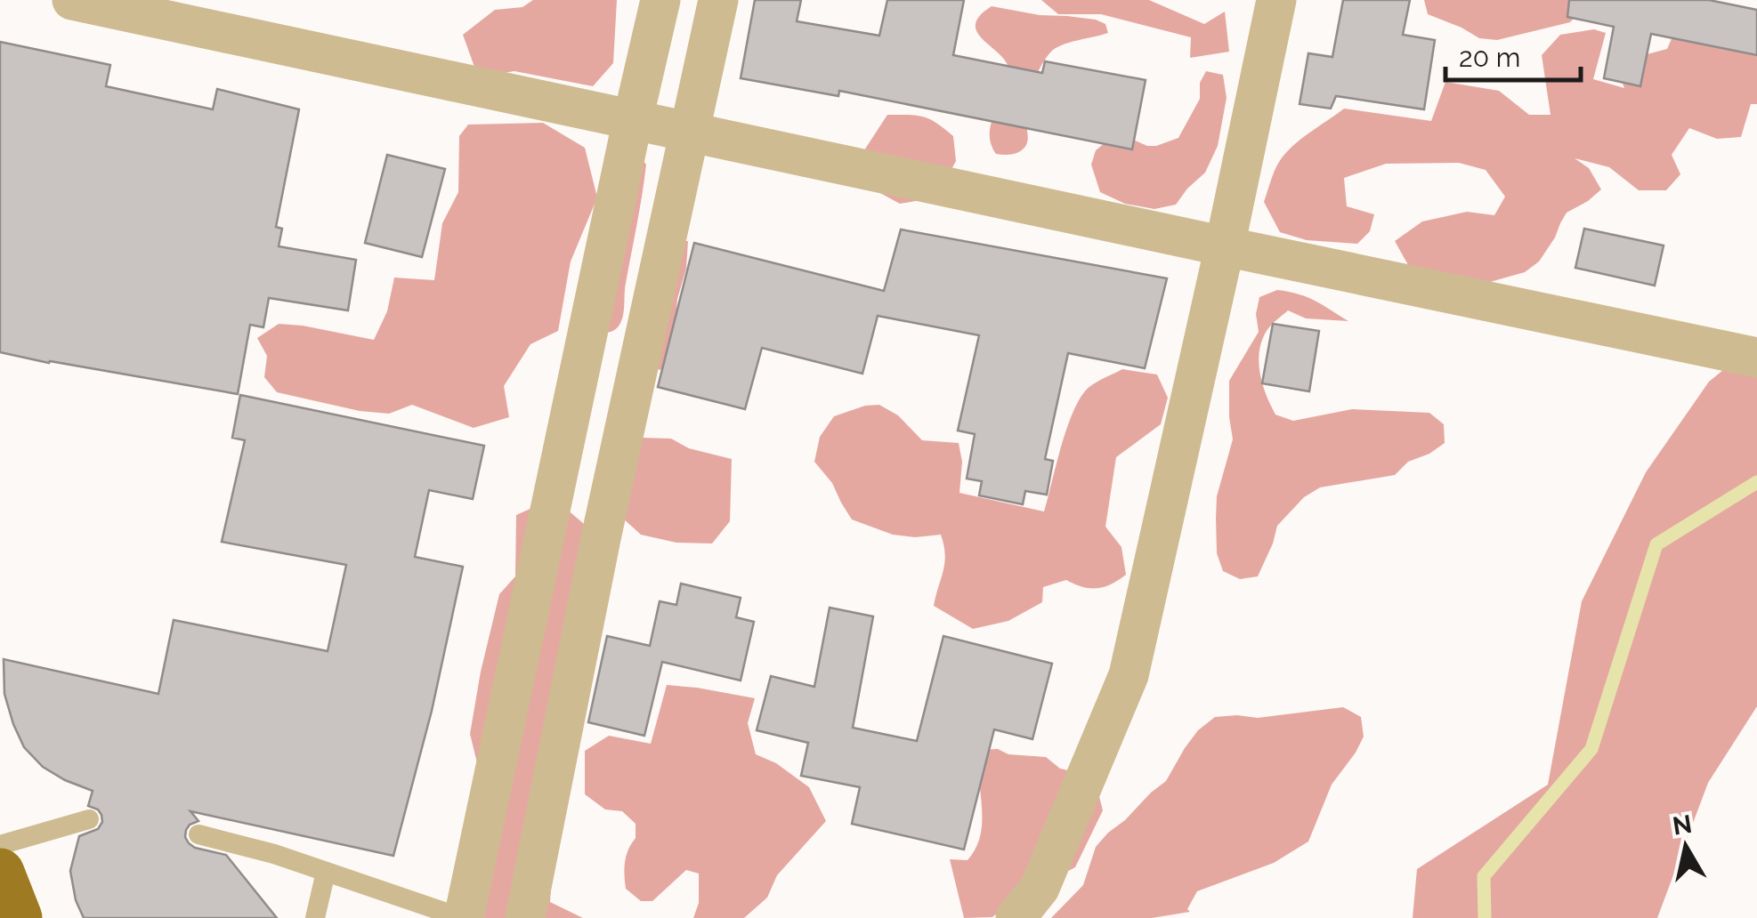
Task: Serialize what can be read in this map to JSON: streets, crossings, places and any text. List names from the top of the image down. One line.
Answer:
{"scale_bar":"20 m","north":"top"}
